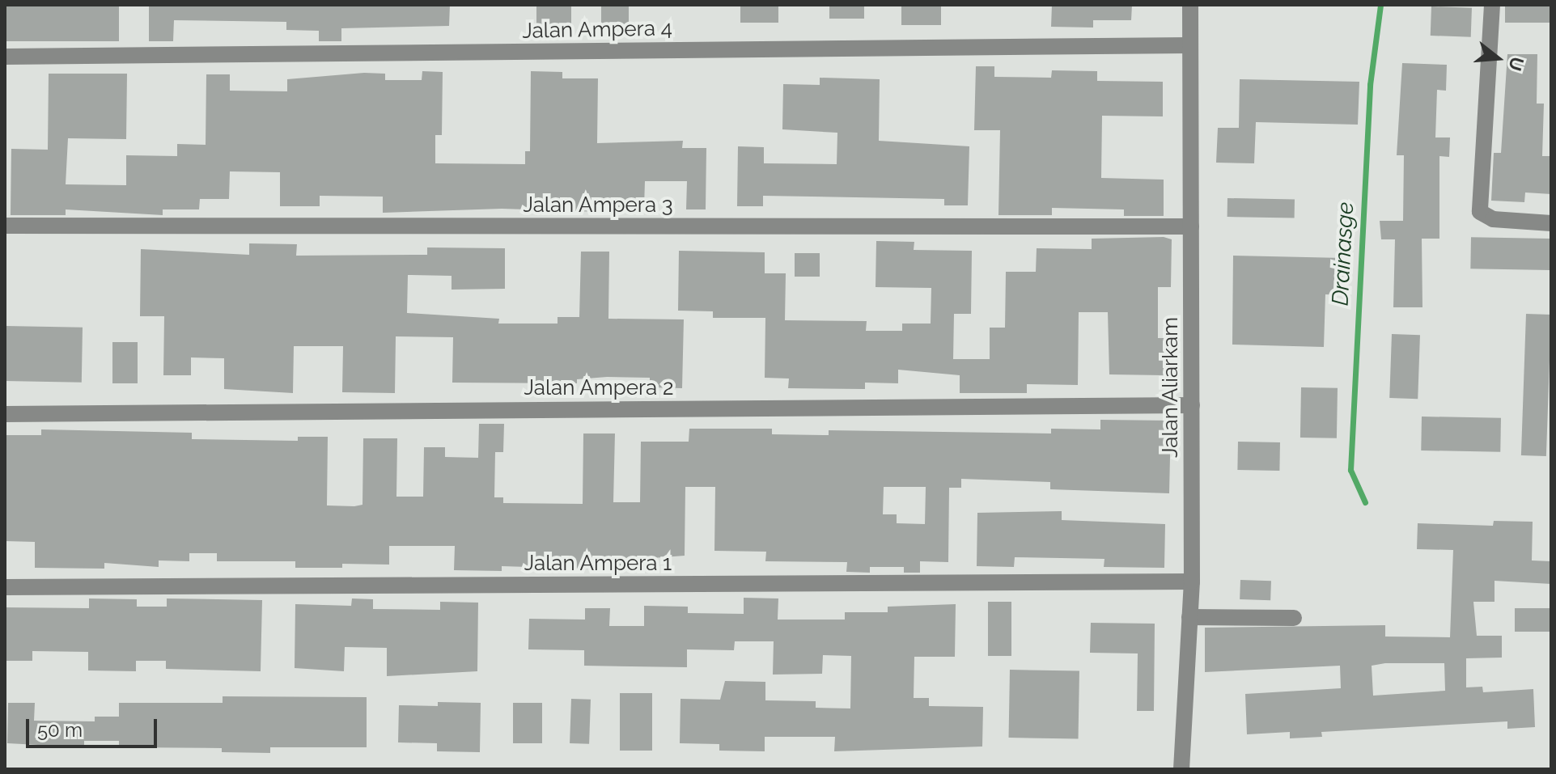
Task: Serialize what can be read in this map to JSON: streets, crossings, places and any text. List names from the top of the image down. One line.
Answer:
{"streets":{"street":["Jalan Ampera 4","Jalan Ampera 3","Jalan Aliarkam","Jalan Ampera 2","Jalan Ampera 1"]},"crossings":[["Jalan Ampera 4","Jalan Aliarkam"],["Jalan Ampera 3","Jalan Aliarkam"],["Jalan Aliarkam","Jalan Ampera 2"],["Jalan Aliarkam","Jalan Ampera 1"]],"water":["Drainasge"],"scale_bar":"50 m","north":"right"}
